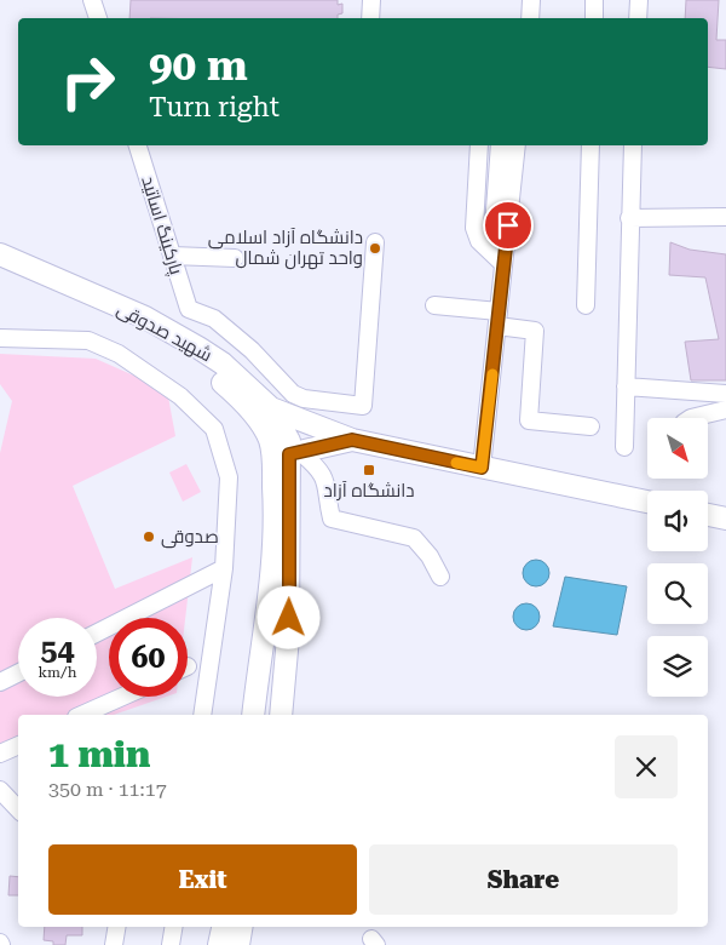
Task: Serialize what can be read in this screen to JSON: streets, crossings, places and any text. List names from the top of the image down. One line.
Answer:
{"streets":{"main road":["شهید صدوقی"],"street":["پارکینگ اساتید"]},"places":{"other":["دانشگاه آزاد اسلامی واحد تهران شمال","صدوقی"],"transit":["دانشگاه آزاد"]},"north":"bottom right","page":{"turn":["90 m","Turn right"],"speed":"54 km/h","limit":"60","heading":["1 min","350 m · 11:17"],"buttons":["Exit","Share"]}}
